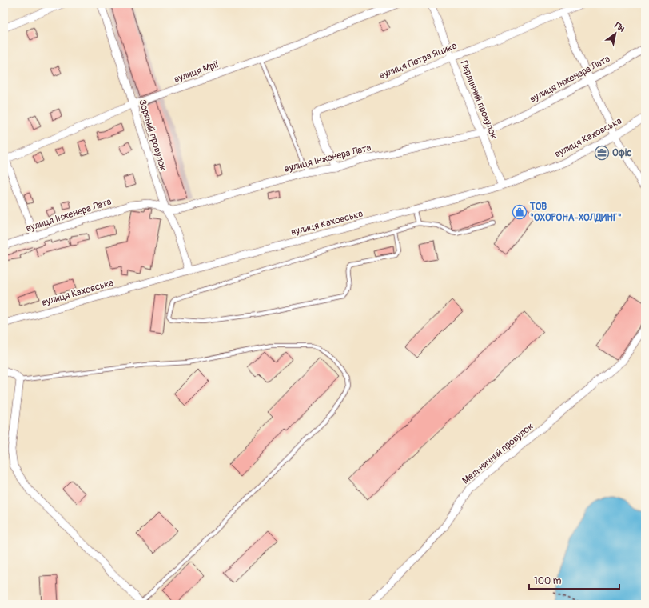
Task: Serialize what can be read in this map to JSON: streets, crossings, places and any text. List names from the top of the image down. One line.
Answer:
{"streets":{"street":["вулиця Петра Яцика","вулиця Мрії","вулиця Інженера Лата","Перлинний провулок","Зоряний провулок","вулиця Каховська","Мельничний провулок"]},"crossings":[["вулиця Петра Яцика","вулиця Інженера Лата"],["вулиця Петра Яцика","Перлинний провулок"],["вулиця Мрії","Зоряний провулок"],["вулиця Інженера Лата","Перлинний провулок"],["вулиця Інженера Лата","Зоряний провулок"],["Перлинний провулок","вулиця Каховська"],["Зоряний провулок","вулиця Каховська"]],"places":{"office":["Офіс"],"shop":["ТОВ \"ОХОРОНА-ХОЛДИНГ\""]},"scale_bar":"100 m","north":"top right"}
